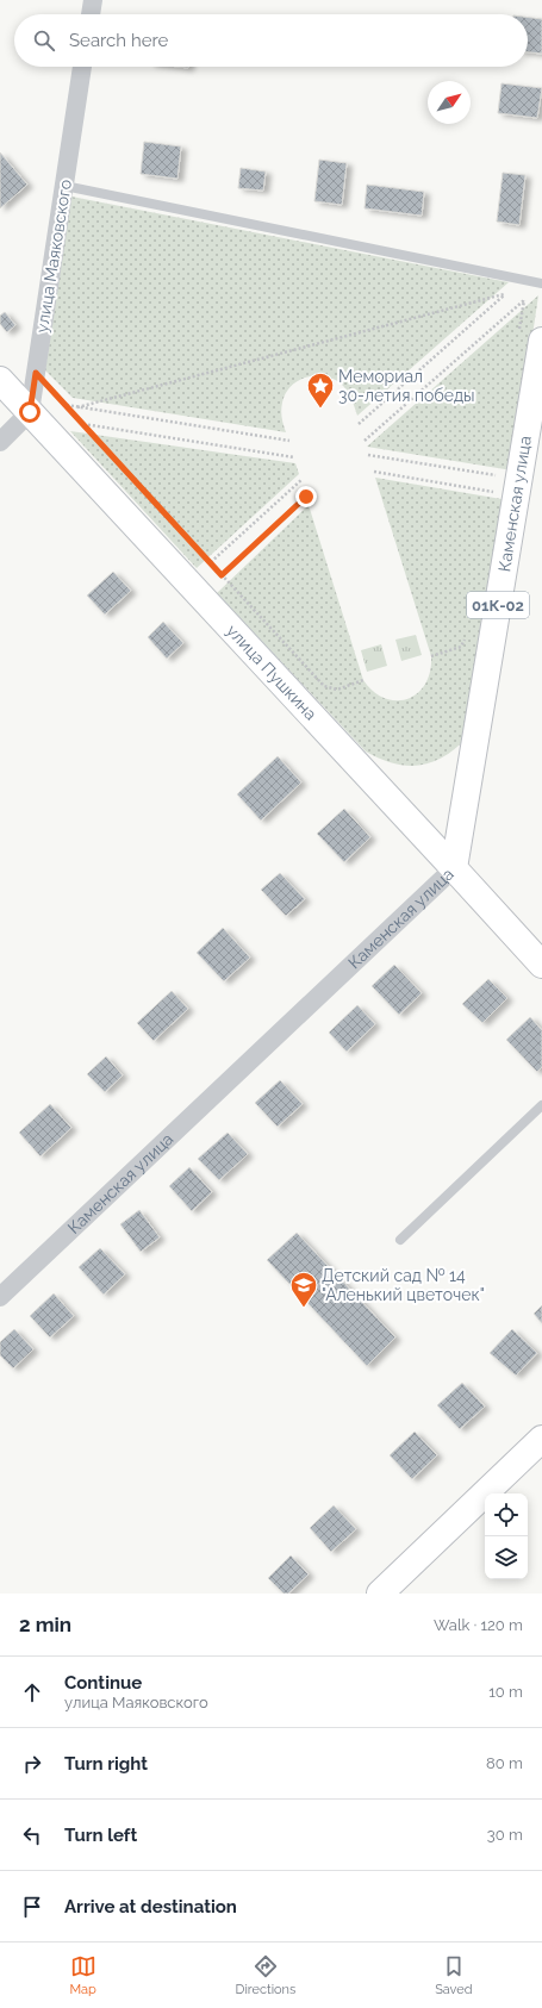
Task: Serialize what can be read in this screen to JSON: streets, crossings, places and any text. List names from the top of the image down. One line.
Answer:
{"streets":{"main road":["Каменская улица","01К-02","улица Пушкина"],"street":["улица Маяковского"]},"crossings":[["улица Маяковского","улица Пушкина"],["Каменская улица","улица Пушкина"]],"places":{"place":["Мемориал 30-летия победы"],"school or university":["Детский сад № 14 \"Аленький цветочек\""]},"north":"top right","page":{"search":"Search here","heading":["2 min","Walk · 120 m"],"list":[["Continue","улица Маяковского","10 m"],["Turn right","80 m"],["Turn left","30 m"],"Arrive at destination"],"nav":["Map","Directions","Saved"]}}
